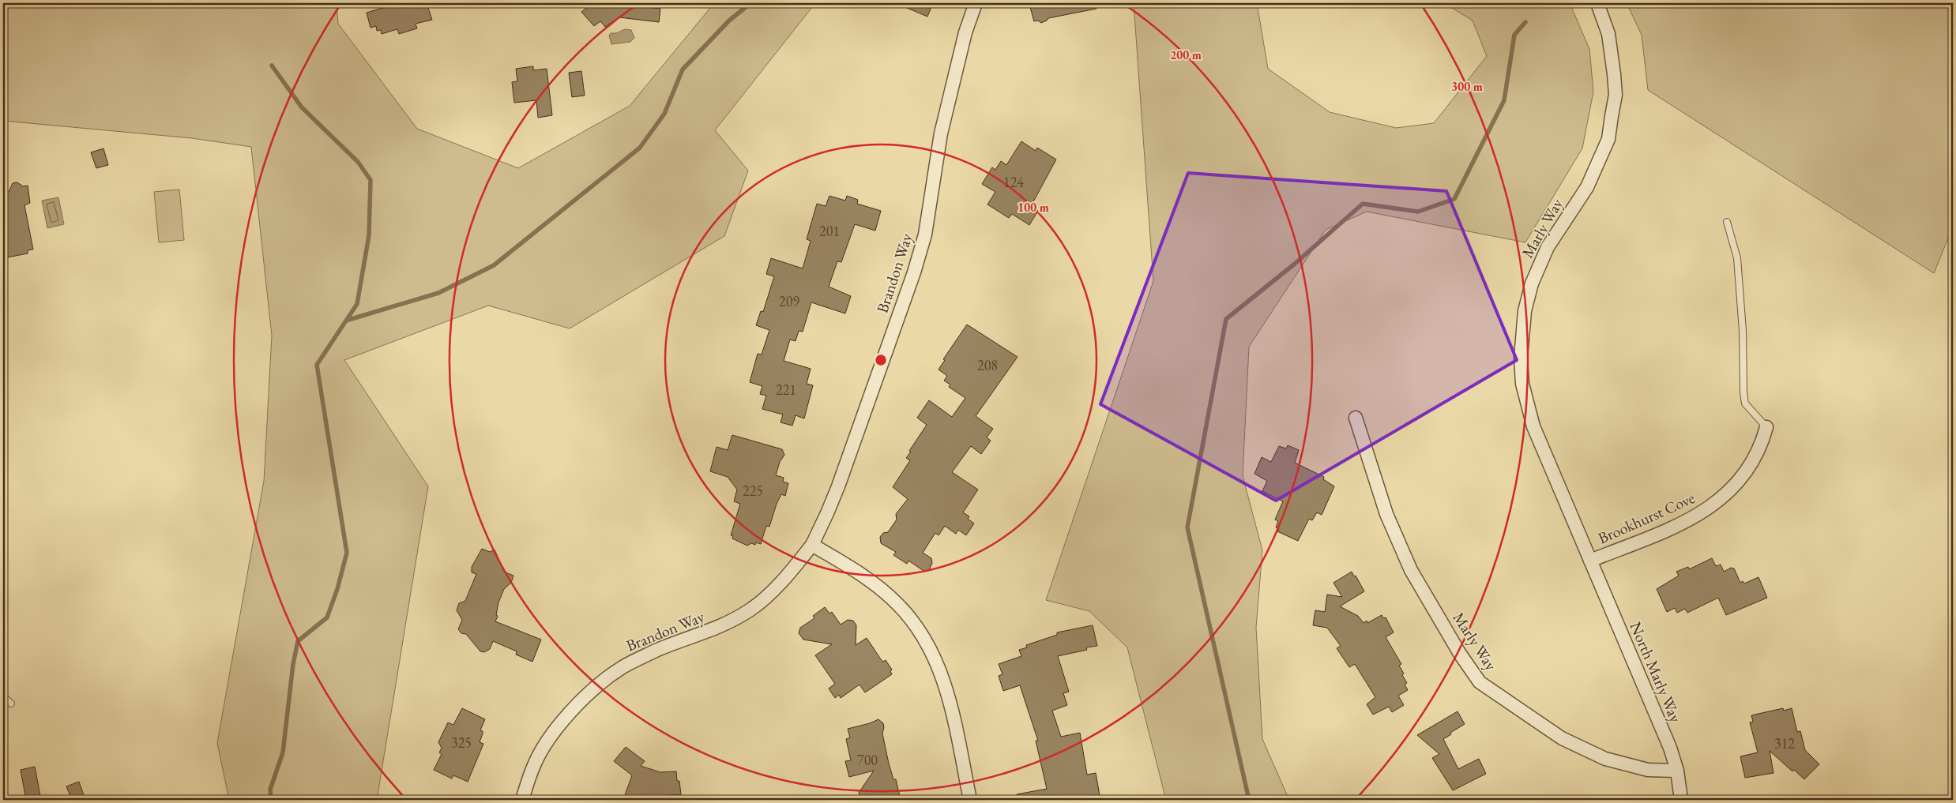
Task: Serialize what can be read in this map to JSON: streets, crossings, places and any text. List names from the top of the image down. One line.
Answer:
{"streets":{"street":["Marly Way","Brandon Way","Brookhurst Cove","North Marly Way"]},"crossings":[["Marly Way","Brookhurst Cove"],["Marly Way","North Marly Way"],["Brookhurst Cove","North Marly Way"]],"house_numbers":["124","201","209","208","221","225","325","312","700"],"rings":["200 m","300 m","100 m"]}
